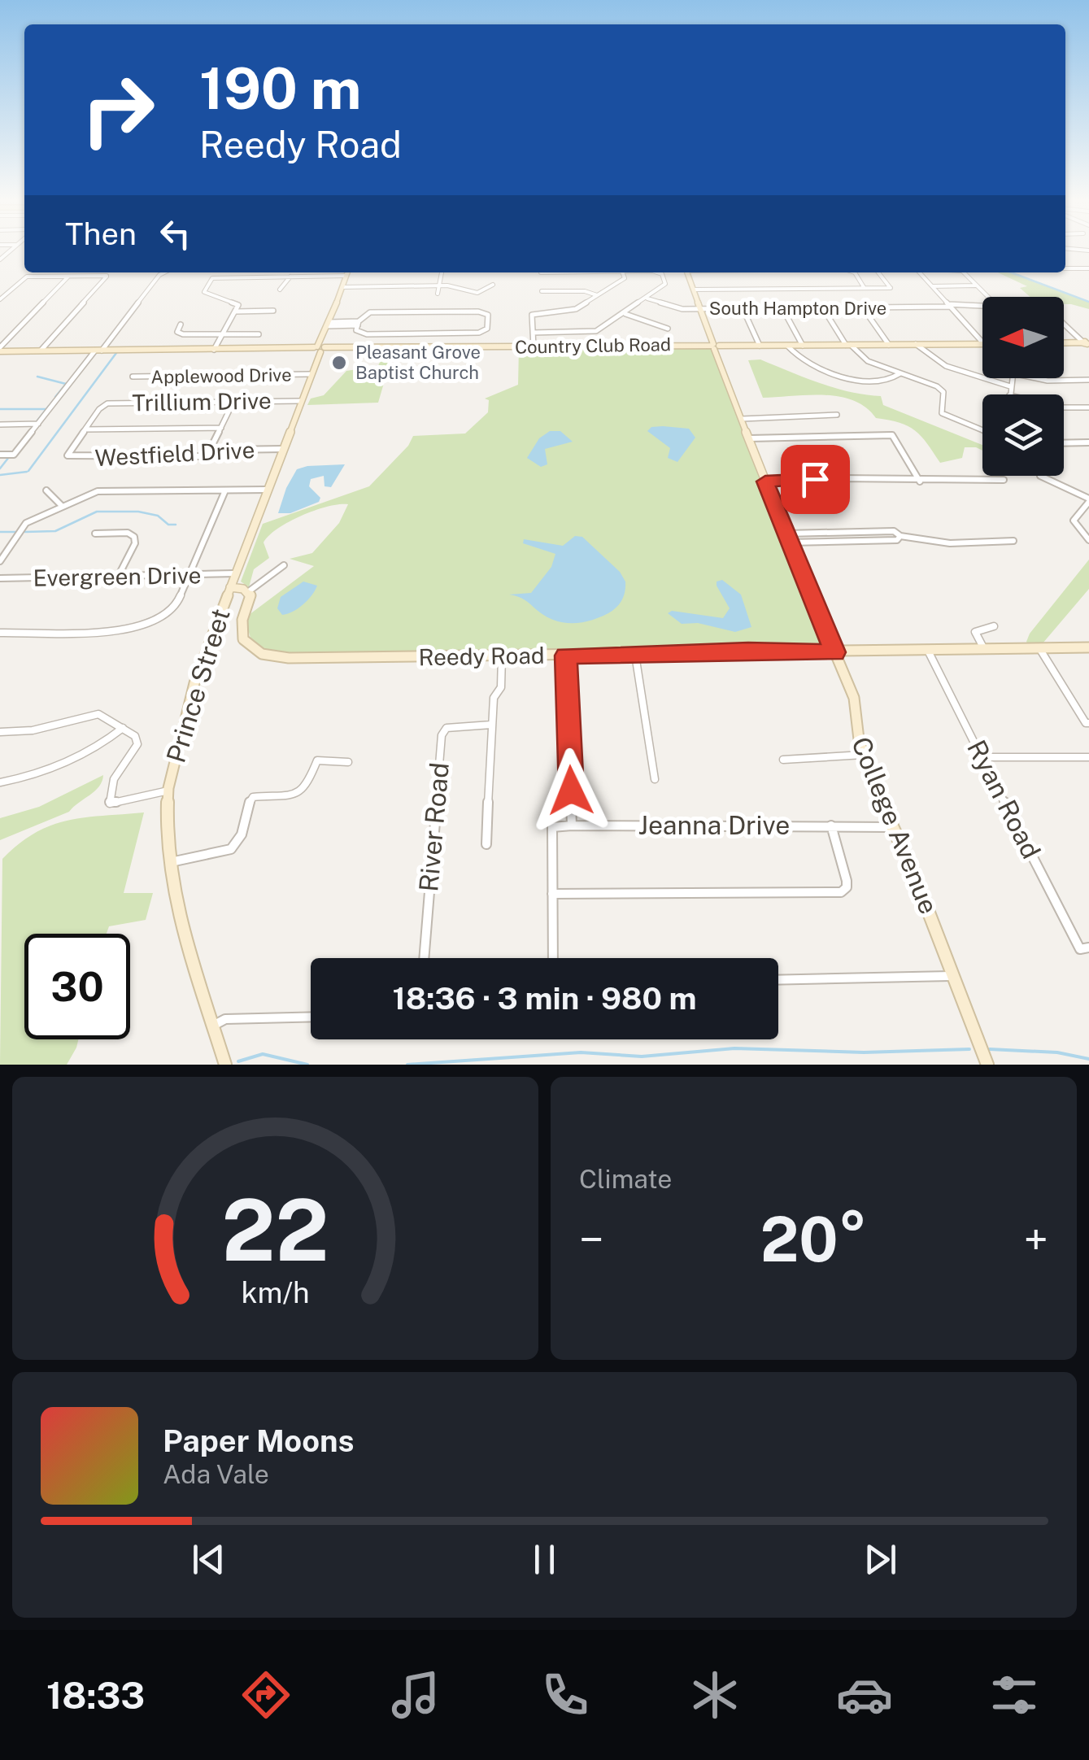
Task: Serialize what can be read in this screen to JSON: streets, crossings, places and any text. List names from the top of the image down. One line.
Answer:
{"streets":{"street":["South Hampton Drive","Country Club Road","Applewood Drive","Trillium Drive","Westfield Drive","Evergreen Drive","Reedy Road","Prince Street","Ryan Road","Jeanna Drive","College Avenue","River Road"]},"crossings":[["South Hampton Drive","College Avenue"],["Country Club Road","Prince Street"],["Country Club Road","College Avenue"],["Applewood Drive","Prince Street"],["Trillium Drive","Westfield Drive"],["Trillium Drive","Prince Street"],["Westfield Drive","Prince Street"],["Evergreen Drive","Prince Street"],["Reedy Road","Ryan Road"],["Reedy Road","College Avenue"],["Jeanna Drive","College Avenue"]],"places":["Pleasant Grove Baptist Church"],"north":"left","page":{"turn":["190 m","Reedy Road"],"then":"Then","limit":"30","trip":"18:36 · 3 min · 980 m","tile":"Climate","heat":["−","20°","+"],"song":["Paper Moons","Ada Vale"],"tabs":"18:33","gauge":["22","km/h"]}}
